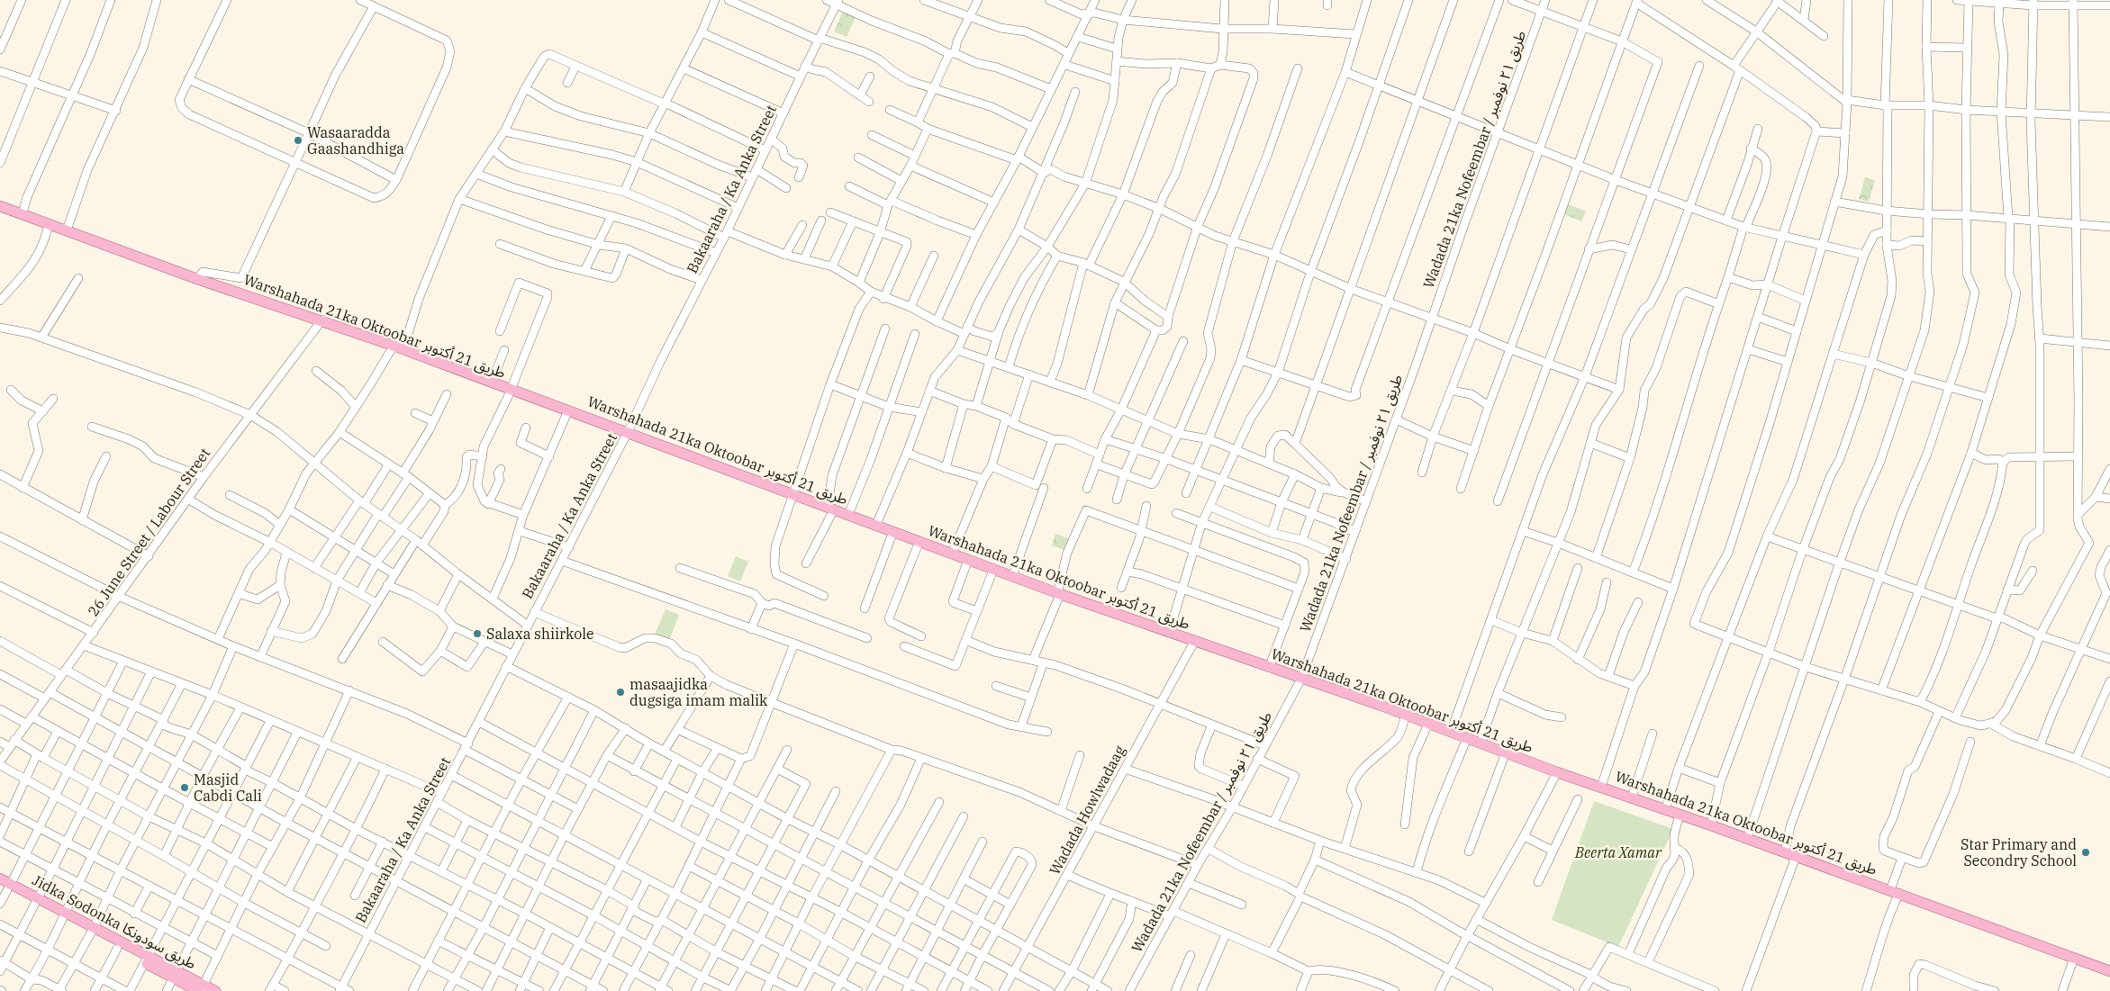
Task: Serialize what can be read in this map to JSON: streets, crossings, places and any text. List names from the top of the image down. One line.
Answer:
{"streets":{"main road":["Warshahada 21ka Oktoobar طريق 21 أكتوبر","Jidka Sodonka طريق سودونكا"],"street":["Wadada 21ka Nofeembar / طريق ٢١ نوفمبر","Bakaaraha / Ka Anka Street","26 June Street / Labour Street","Wadada Howlwadaag"]},"crossings":[["Wadada 21ka Nofeembar / طريق ٢١ نوفمبر","Warshahada 21ka Oktoobar طريق 21 أكتوبر"],["Bakaaraha / Ka Anka Street","Warshahada 21ka Oktoobar طريق 21 أكتوبر"],["Warshahada 21ka Oktoobar طريق 21 أكتوبر","26 June Street / Labour Street"],["Warshahada 21ka Oktoobar طريق 21 أكتوبر","Wadada Howlwadaag"]],"parks":["Beerta Xamar"],"places":["Wasaaradda Gaashandhiga","Salaxa shiirkole","masaajidka dugsiga imam malik","Masjid Cabdi Cali","Star Primary and Secondry School"]}
